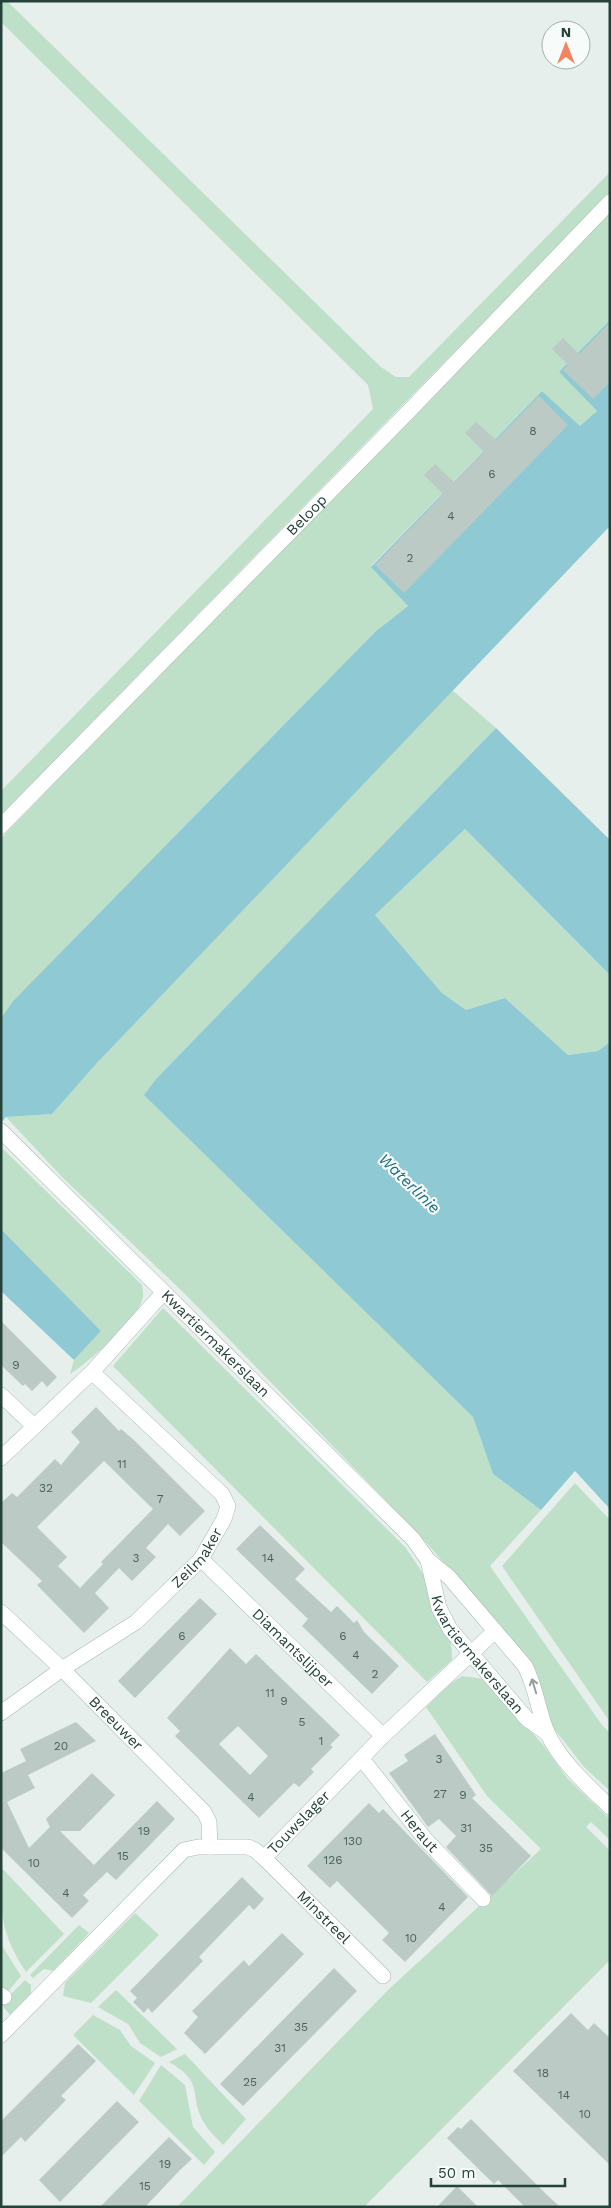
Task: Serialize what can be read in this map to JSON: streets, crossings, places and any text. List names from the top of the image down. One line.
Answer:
{"streets":{"street":["Beloop","Kwartiermakerslaan","Zeilmaker","Diamantslijper","Breeuwer","Touwslager","Heraut","Minstreel"]},"crossings":[["Kwartiermakerslaan","Touwslager"],["Zeilmaker","Diamantslijper"],["Zeilmaker","Breeuwer"],["Diamantslijper","Touwslager"],["Breeuwer","Touwslager"],["Touwslager","Heraut"],["Touwslager","Minstreel"]],"water":["Waterlinie"],"house_numbers":["8","6","4","2","9","11","32","7","3","14","6","6","4","2","11","9","5","1","20","3","27","9","4","31","19","130","35","15","126","10","4","4","10","35","31","18","25","14","10","19","15"],"scale_bar":"50 m","north":"top"}
